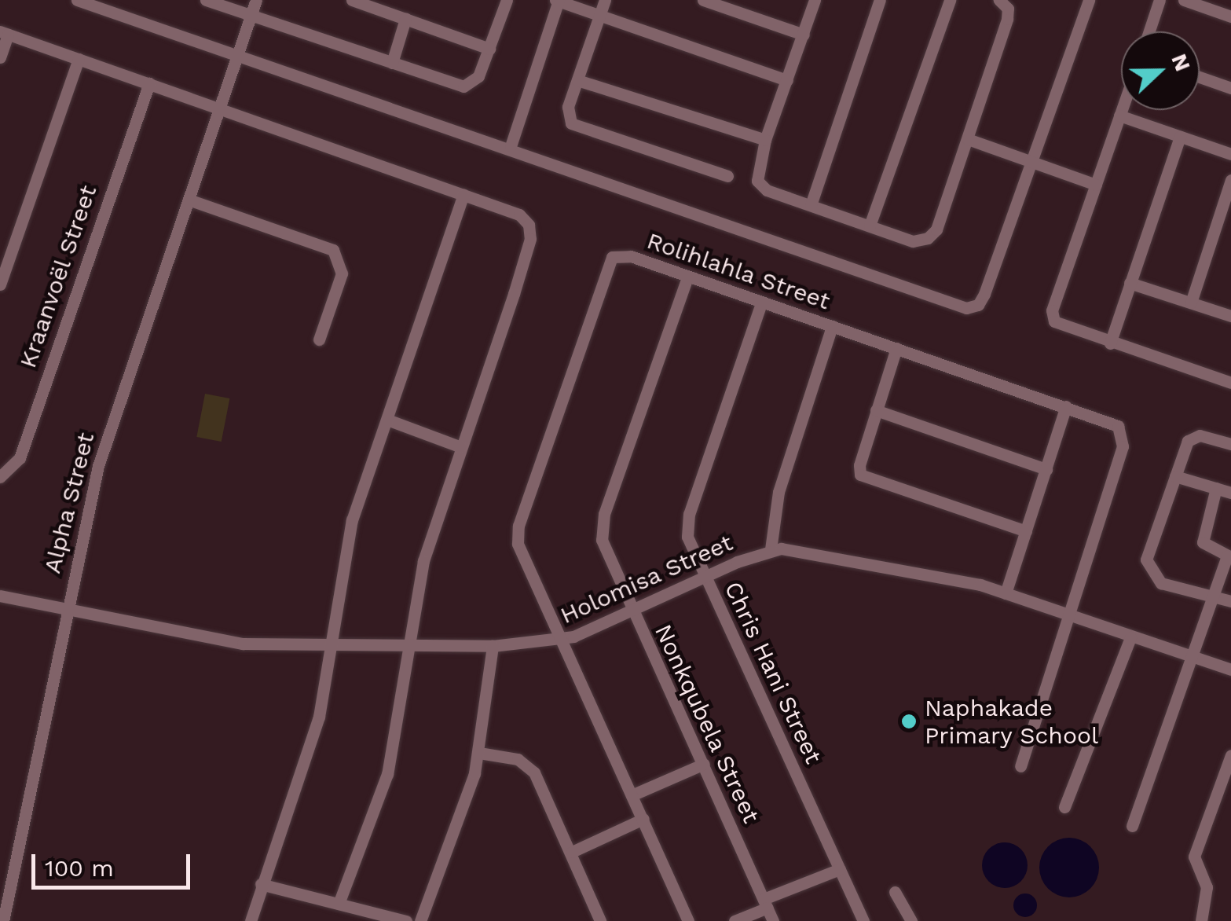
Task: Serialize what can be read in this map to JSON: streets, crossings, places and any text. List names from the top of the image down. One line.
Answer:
{"streets":{"street":["Rolihlahla Street","Kraanvoël Street","Alpha Street","Holomisa Street","Chris Hani Street","Nonkqubela Street"]},"crossings":[["Rolihlahla Street","Holomisa Street"],["Rolihlahla Street","Chris Hani Street"],["Rolihlahla Street","Nonkqubela Street"],["Alpha Street","Holomisa Street"],["Holomisa Street","Chris Hani Street"],["Holomisa Street","Nonkqubela Street"]],"places":["Naphakade Primary School"],"scale_bar":"100 m","north":"right"}
